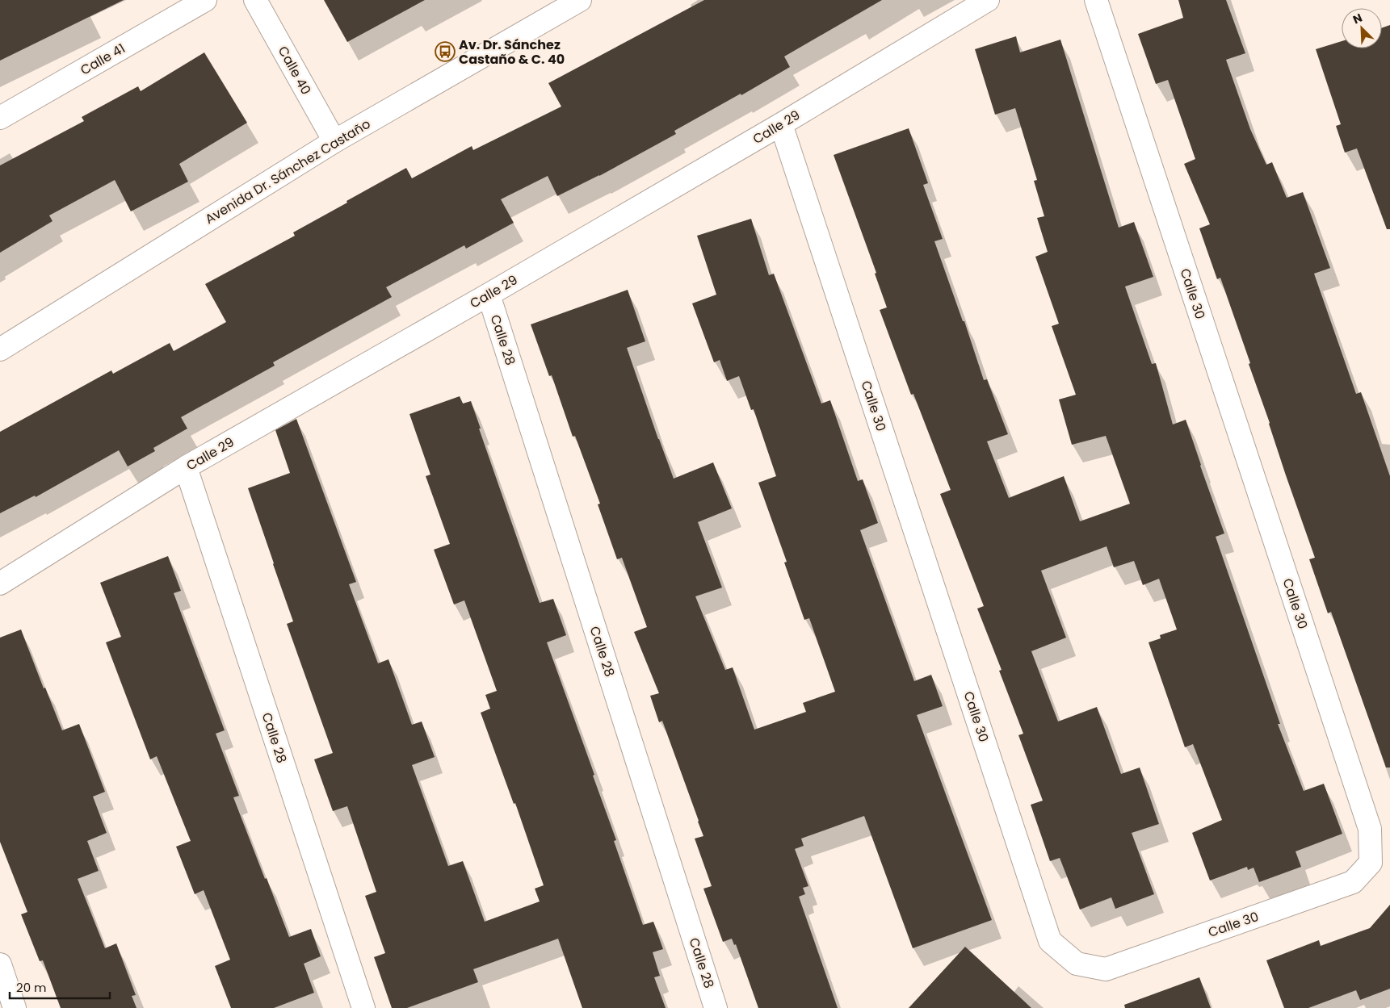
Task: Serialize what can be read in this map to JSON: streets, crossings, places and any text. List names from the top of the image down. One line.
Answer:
{"streets":{"street":["Calle 41","Calle 40","Calle 29","Avenida Dr. Sánchez Castaño","Calle 30","Calle 28"]},"crossings":[["Calle 40","Avenida Dr. Sánchez Castaño"],["Calle 29","Calle 30"],["Calle 29","Calle 28"]],"places":{"bus stop":["Av. Dr. Sánchez Castaño & C. 40"]},"scale_bar":"20 m","north":"top left"}
